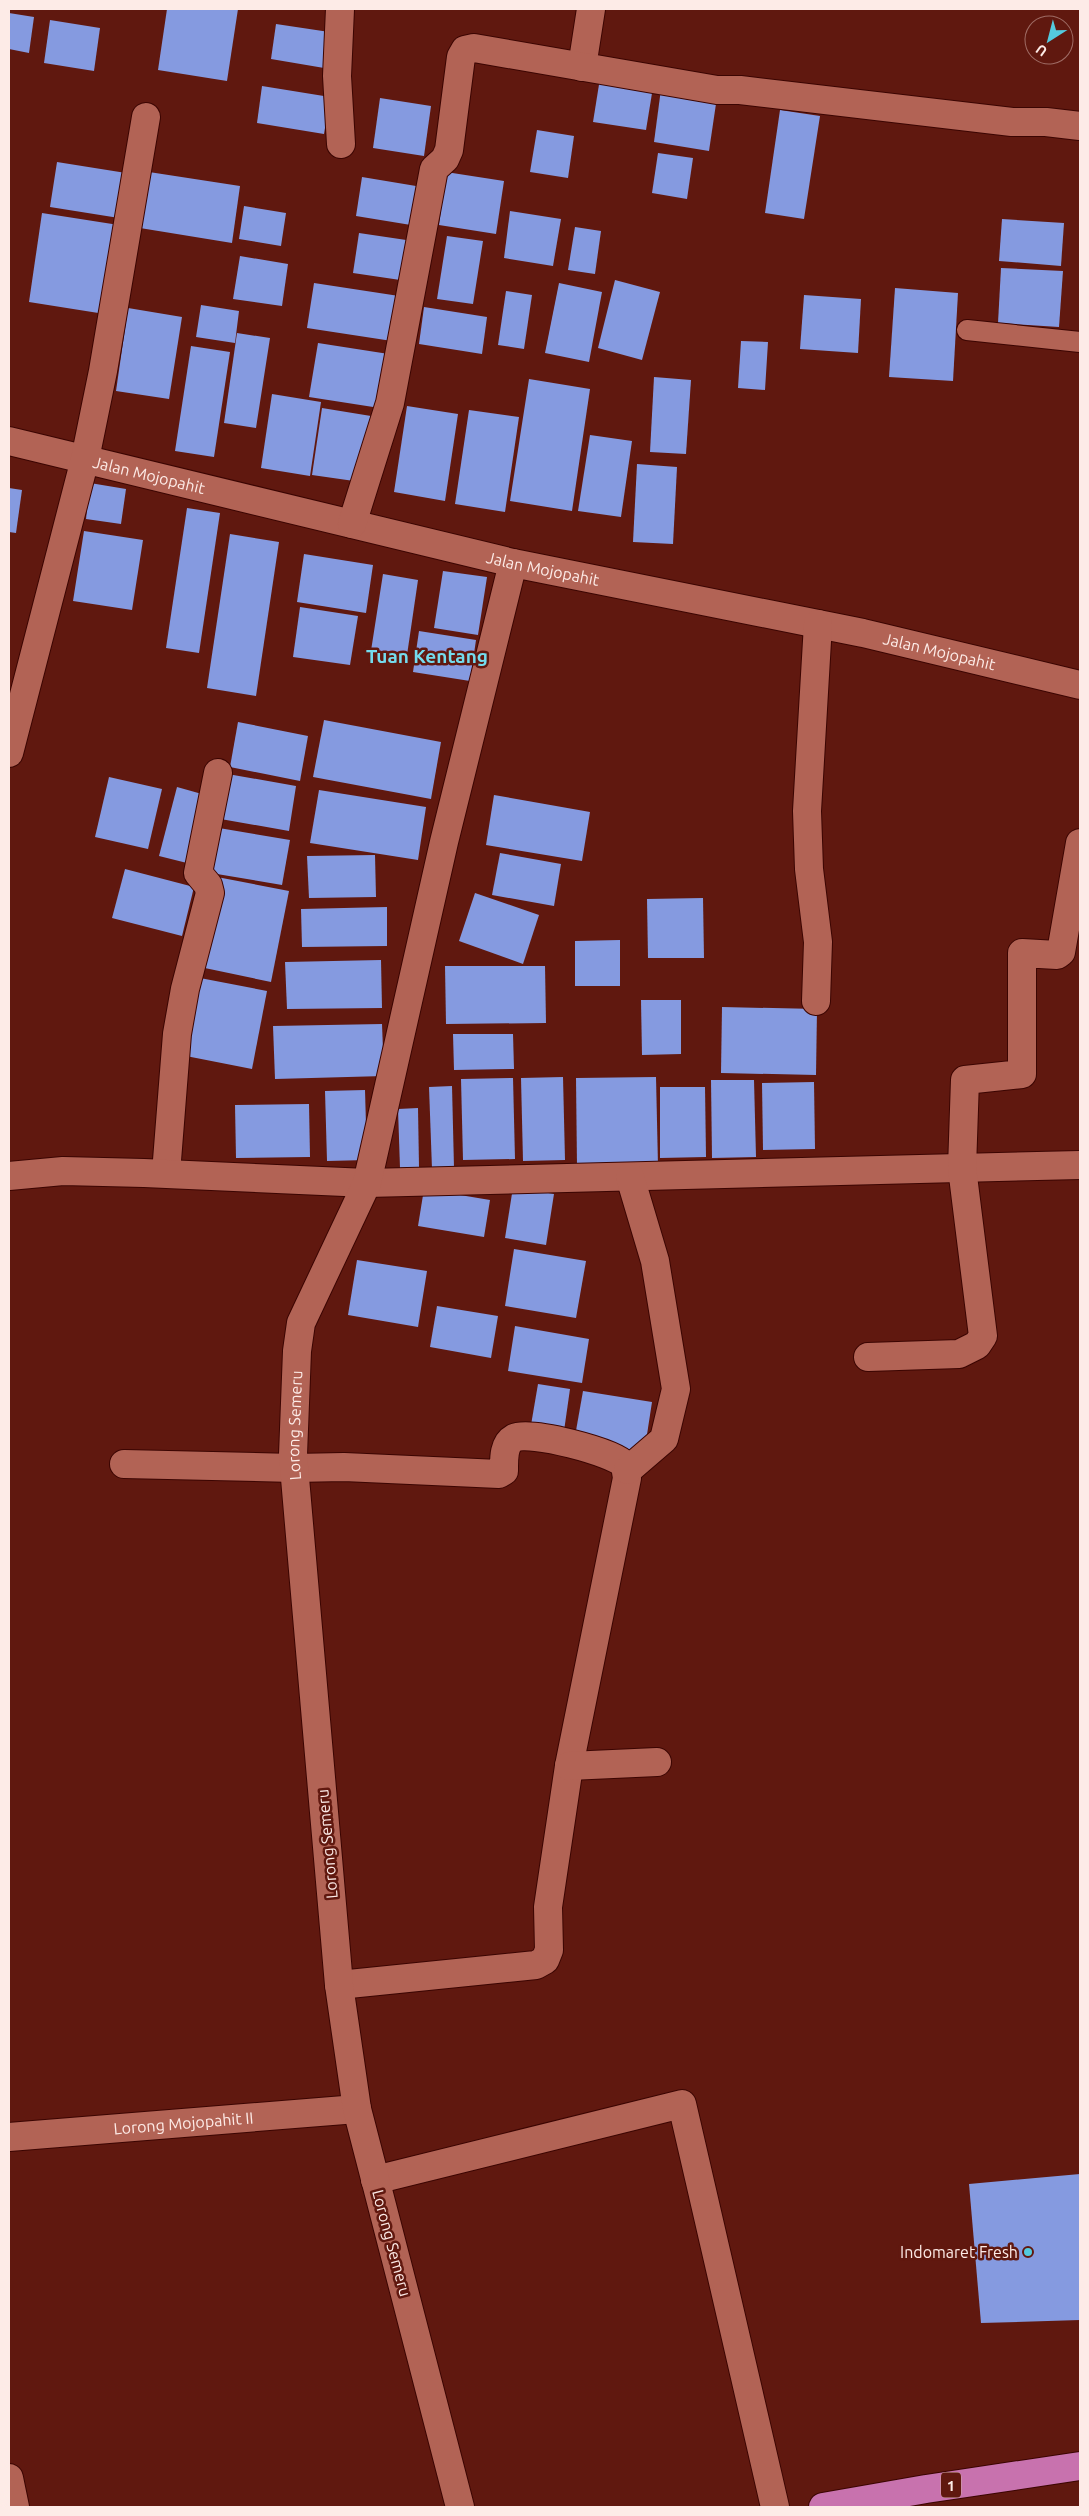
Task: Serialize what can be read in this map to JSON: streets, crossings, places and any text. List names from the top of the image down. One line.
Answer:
{"streets":{"highway":["1"],"street":["Jalan Mojopahit","Lorong Semeru","Lorong Mojopahit II"]},"crossings":[["Jalan Mojopahit","Lorong Semeru"],["Lorong Semeru","Lorong Mojopahit II"]],"districts":["Tuan Kentang"],"places":["Indomaret Fresh"],"north":"bottom left"}
